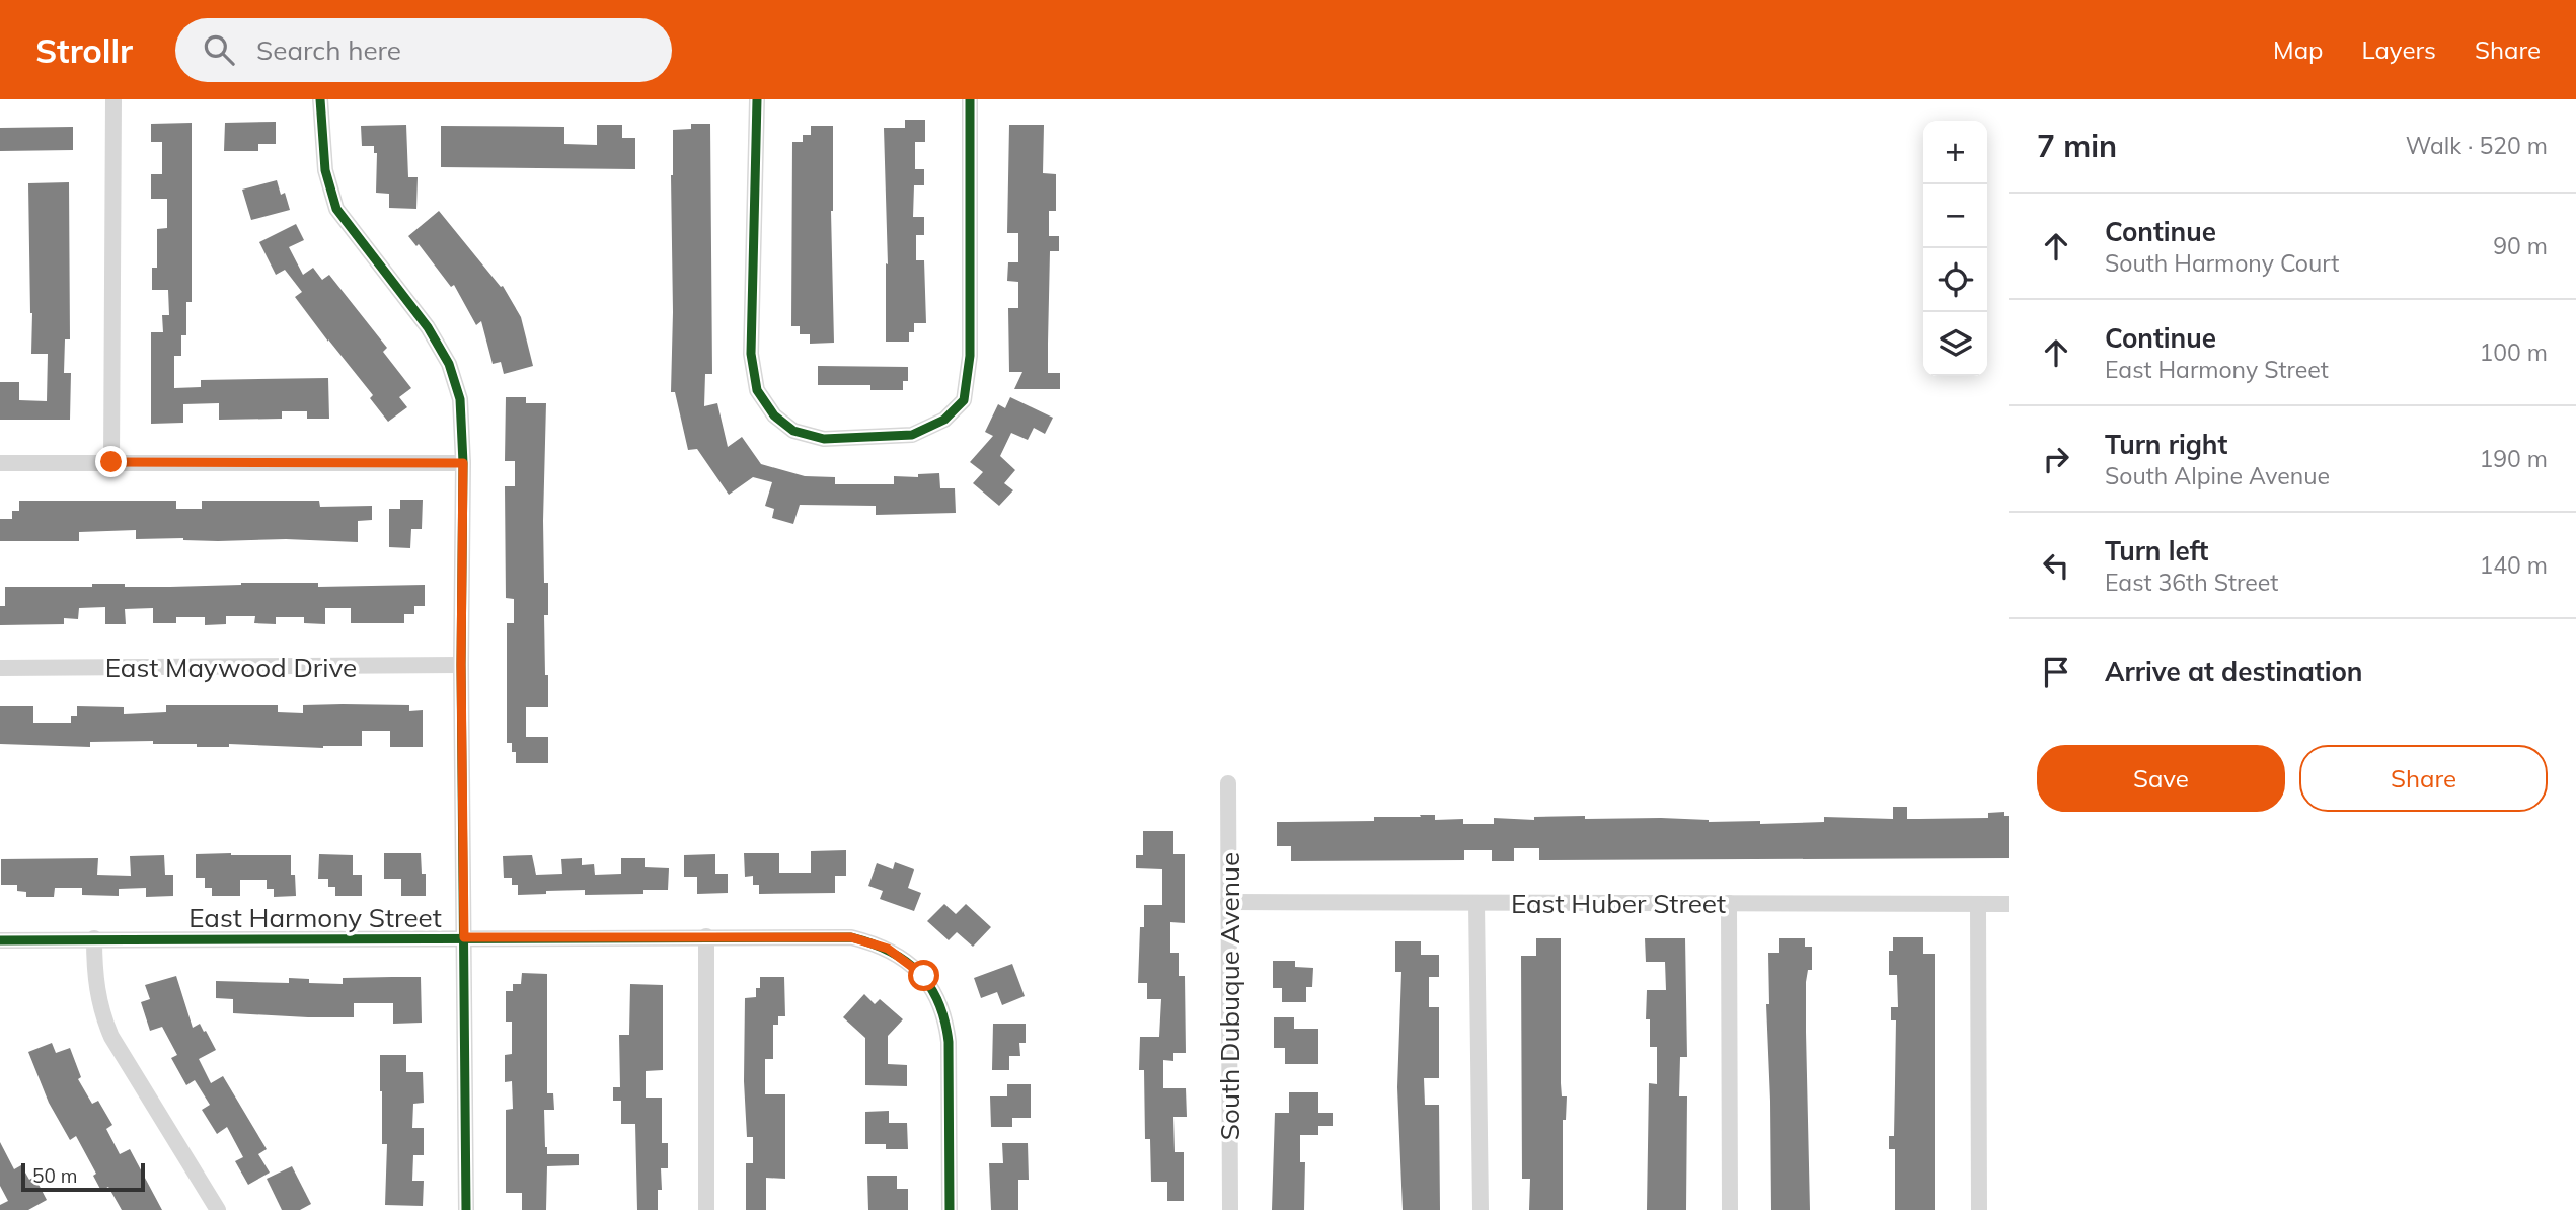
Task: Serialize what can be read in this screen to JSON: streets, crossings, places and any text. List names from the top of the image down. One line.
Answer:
{"streets":{"street":["East Maywood Drive","East Huber Street","East Harmony Street","South Dubuque Avenue"]},"crossings":[["East Huber Street","South Dubuque Avenue"]],"scale_bar":"50 m","page":{"header":"Strollr","search":"Search here","nav":["Map","Layers","Share"],"heading":["7 min","Walk · 520 m"],"map_buttons":["+","−"],"list":[["Continue","South Harmony Court","90 m"],["Continue","East Harmony Street","100 m"],["Turn right","South Alpine Avenue","190 m"],["Turn left","East 36th Street","140 m"],"Arrive at destination"],"buttons":["Save","Share"],"scale":"50 m"}}
